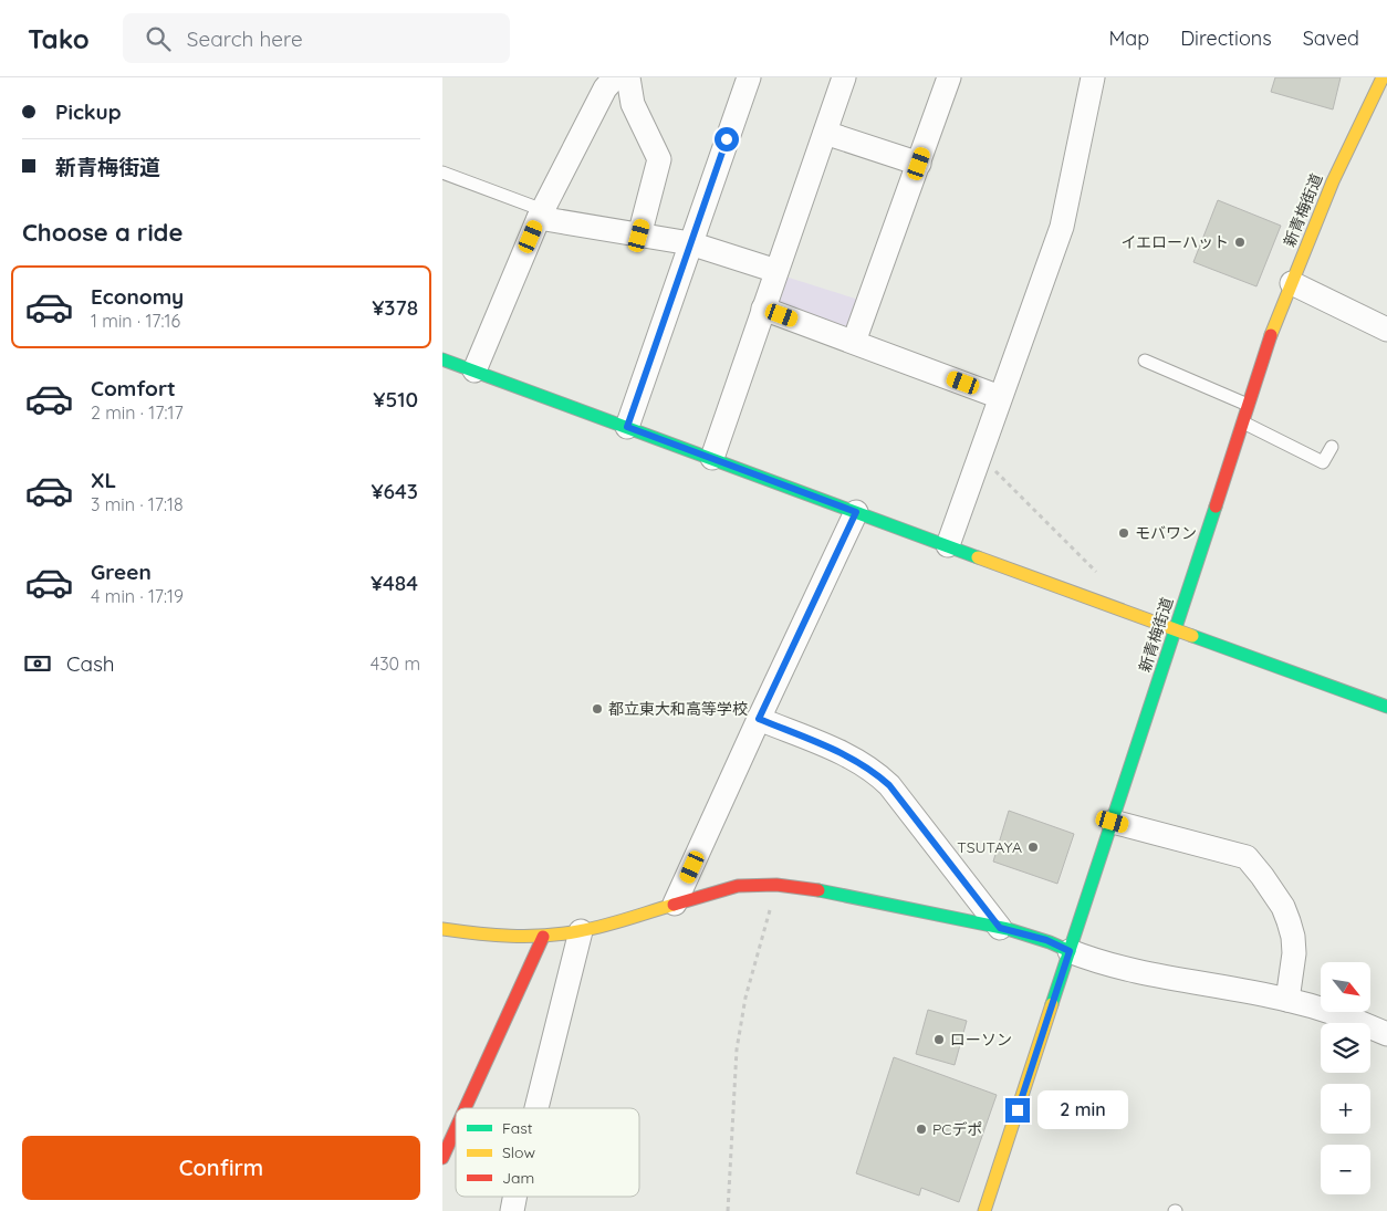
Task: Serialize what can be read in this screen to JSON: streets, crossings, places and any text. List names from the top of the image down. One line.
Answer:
{"streets":{"street":["新青梅街道"]},"places":["イエローハット","モバワン","都立東大和高等学校","TSUTAYA","ローソン","PCデポ"],"legend":["Fast","Slow","Jam"],"north":"bottom right","page":{"header":"Tako","search":"Search here","nav":["Map","Directions","Saved"],"banner":["Pickup","新青梅街道"],"heading":"Choose a ride","list":[{"name":"Economy","note":"1 min · 17:16","value":"¥378"},{"name":"Comfort","note":"2 min · 17:17","value":"¥510"},{"name":"XL","note":"3 min · 17:18","value":"¥643"},{"name":"Green","note":"4 min · 17:19","value":"¥484"}],"pay":["Cash","430 m"],"map_buttons":["+","−"],"bubble":"2 min","buttons":"Confirm"}}
